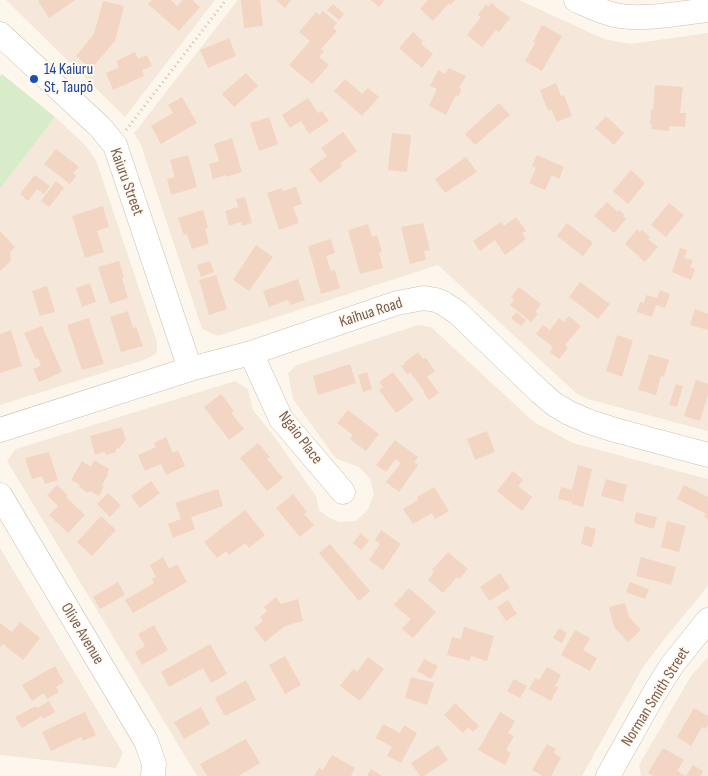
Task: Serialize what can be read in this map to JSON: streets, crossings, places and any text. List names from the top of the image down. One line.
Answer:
{"streets":{"street":["Kaiuru Street","Kaihua Road","Ngaio Place","Olive Avenue","Norman Smith Street"]},"crossings":[["Kaiuru Street","Kaihua Road"],["Kaihua Road","Ngaio Place"]],"places":["14 Kaiuru St, Taupō"]}
